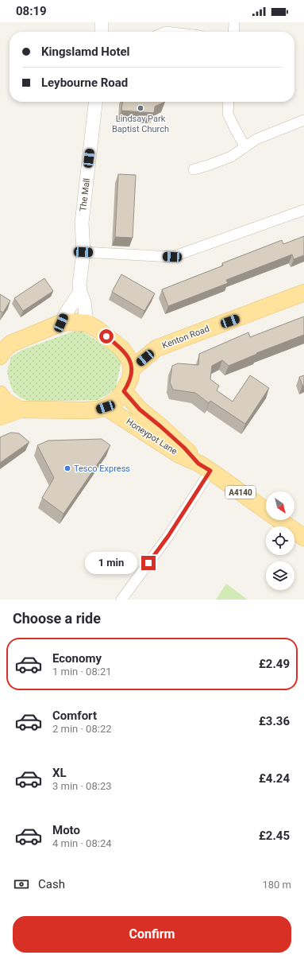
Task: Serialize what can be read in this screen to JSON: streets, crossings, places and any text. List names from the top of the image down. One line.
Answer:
{"streets":{"main road":["Kenton Road","Honeypot Lane","A4140"],"street":["The Mall"]},"places":["Lindsay Park Baptist Church","Tesco Express"],"north":"bottom right","page":{"status":"08:19","banner":["Kingslamd Hotel","Leybourne Road"],"bubble":"1 min","heading":"Choose a ride","list":[{"name":"Economy","note":"1 min · 08:21","value":"£2.49"},{"name":"Comfort","note":"2 min · 08:22","value":"£3.36"},{"name":"XL","note":"3 min · 08:23","value":"£4.24"},{"name":"Moto","note":"4 min · 08:24","value":"£2.45"}],"pay":["Cash","180 m"],"buttons":"Confirm"}}
